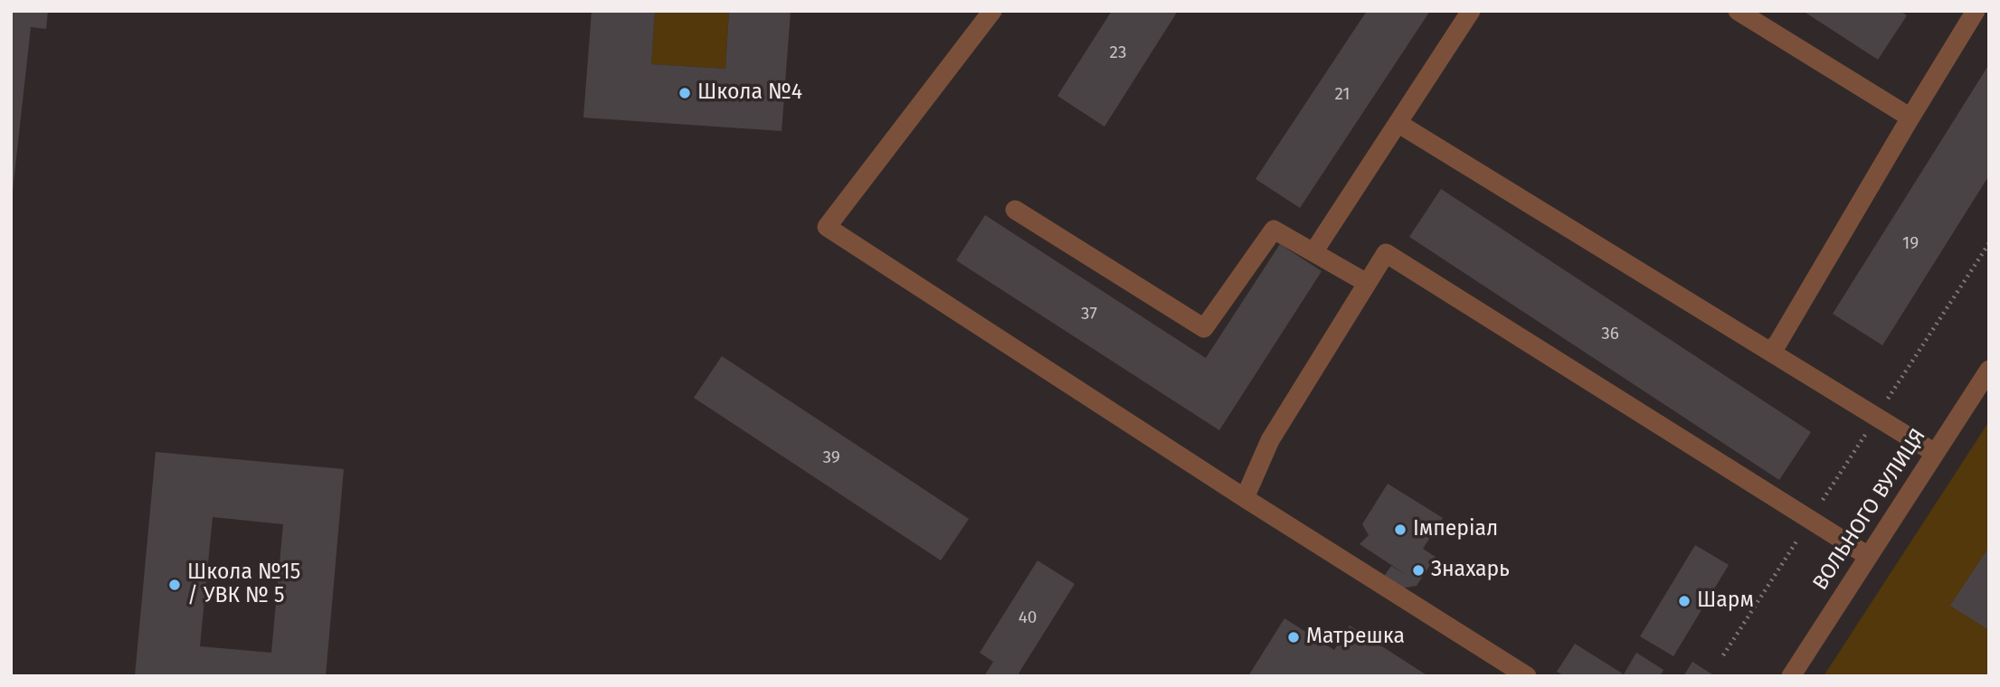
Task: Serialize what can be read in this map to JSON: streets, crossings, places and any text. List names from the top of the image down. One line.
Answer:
{"streets":{"street":["ВОЛЬНОГО ВУЛИЦЯ"]},"places":["Школа №4","Імперіал","Знахарь","Школа №15 / УВК № 5","Шарм","Матрешка"],"house_numbers":["23","21","19","37","36","39","40"]}
